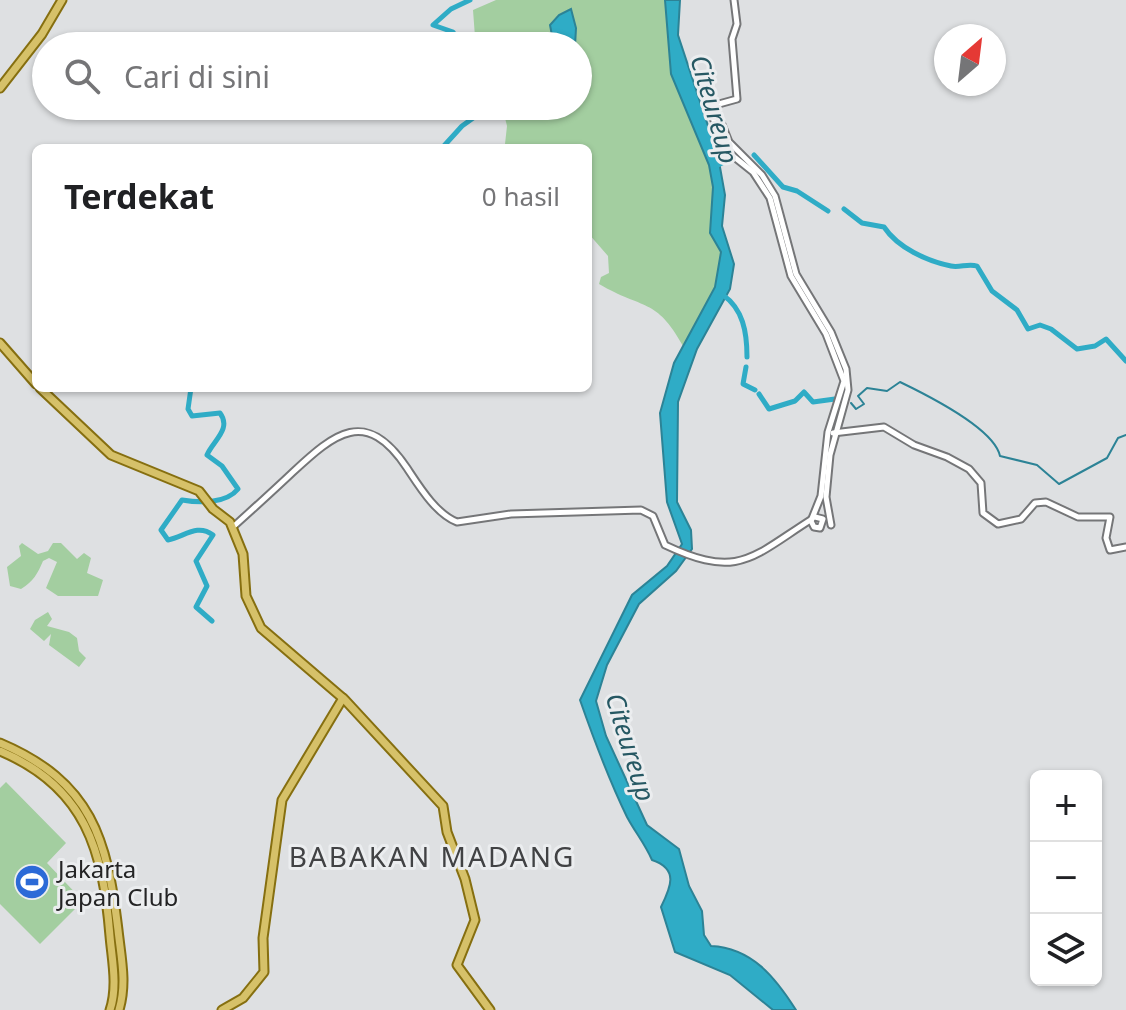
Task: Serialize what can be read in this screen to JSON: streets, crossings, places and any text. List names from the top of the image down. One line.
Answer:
{"districts":["BABAKAN MADANG"],"water":["Citeureup"],"places":{"sports":["Jakarta Japan Club"]},"north":"top right","page":{"search":"Cari di sini","heading":["Terdekat","0 hasil"],"map_buttons":["+","−"]}}
